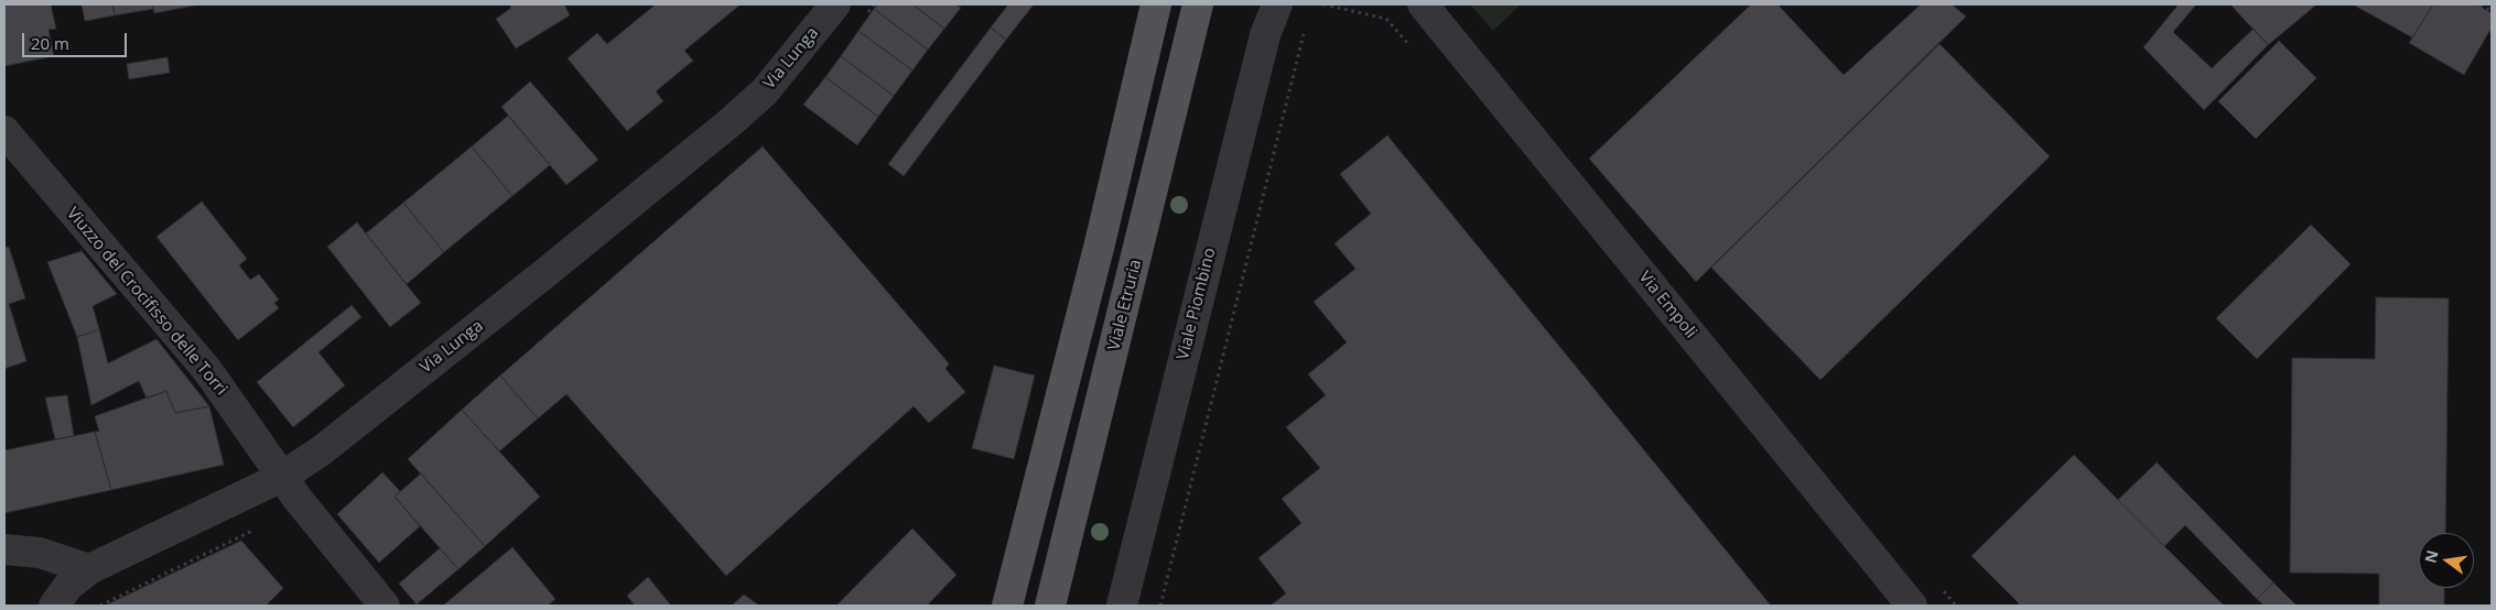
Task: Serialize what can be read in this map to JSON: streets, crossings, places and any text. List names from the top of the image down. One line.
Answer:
{"streets":{"main road":["Viale Etruria"],"street":["Via Lunga","Viuzzo del Crocifisso delle Torri","Viale Piombino","Via Empoli"]},"crossings":[["Via Lunga","Viuzzo del Crocifisso delle Torri"]],"scale_bar":"20 m","north":"left"}
